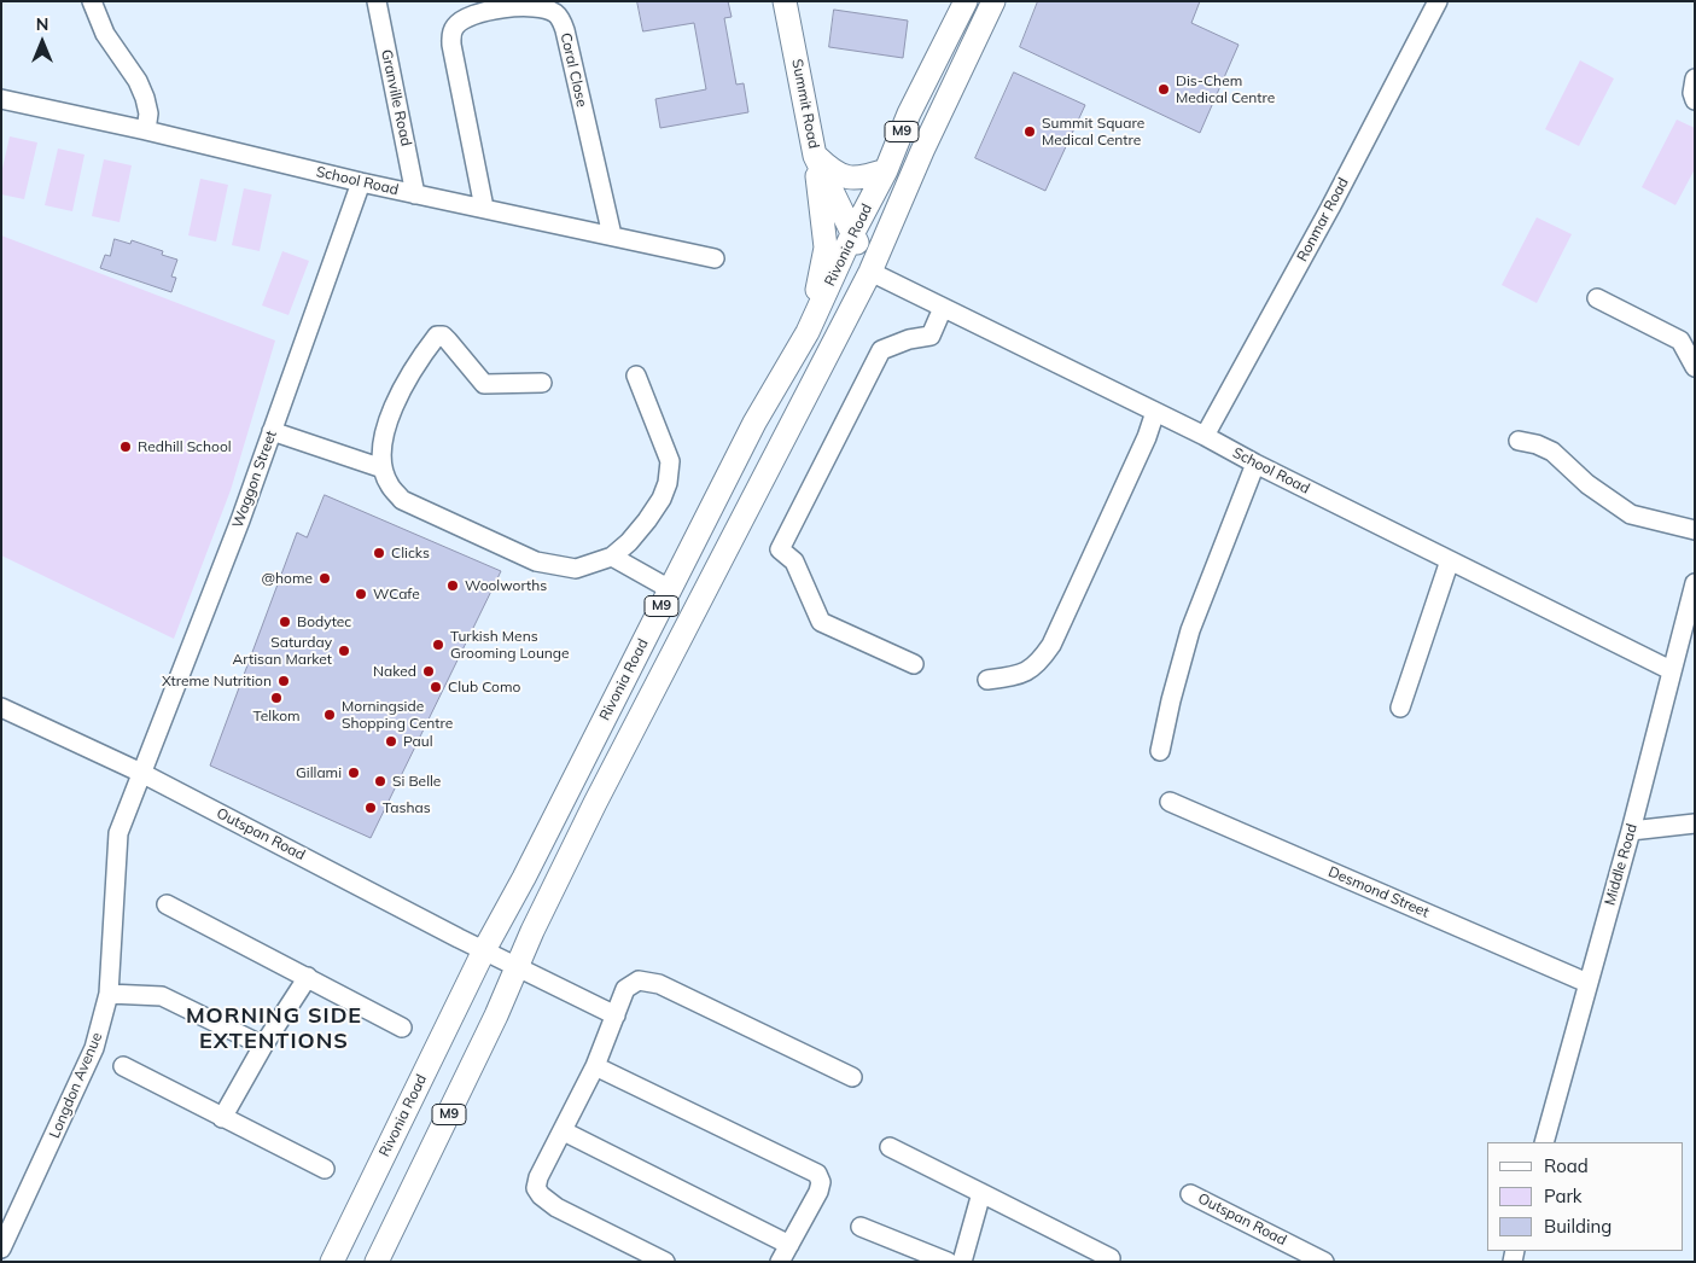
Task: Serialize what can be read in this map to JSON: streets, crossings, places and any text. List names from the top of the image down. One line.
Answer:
{"streets":{"main road":["Summit Road","M9","Rivonia Road"],"street":["Coral Close","Granville Road","School Road","Ronmar Road","Waggon Street","Outspan Road","Middle Road","Desmond Street","Longdon Avenue"]},"crossings":[["Coral Close","School Road"],["Granville Road","School Road"],["Summit Road","School Road"],["Summit Road","Rivonia Road"],["School Road","Ronmar Road"],["School Road","Rivonia Road"],["School Road","Waggon Street"],["School Road","Middle Road"],["Rivonia Road","Outspan Road"],["Waggon Street","Outspan Road"],["Waggon Street","Longdon Avenue"],["Outspan Road","Longdon Avenue"],["Middle Road","Desmond Street"]],"districts":["MORNING SIDE EXTENTIONS"],"places":["Dis-Chem Medical Centre","Summit Square Medical Centre","Redhill School","Clicks","@home","Woolworths","WCafe","Bodytec","Turkish Mens Grooming Lounge","Saturday Artisan Market","Naked","Xtreme Nutrition","Club Como","Telkom","Morningside Shopping Centre","Paul","Gillami","Si Belle","Tashas"],"legend":["Road","Park","Building"],"north":"top"}
